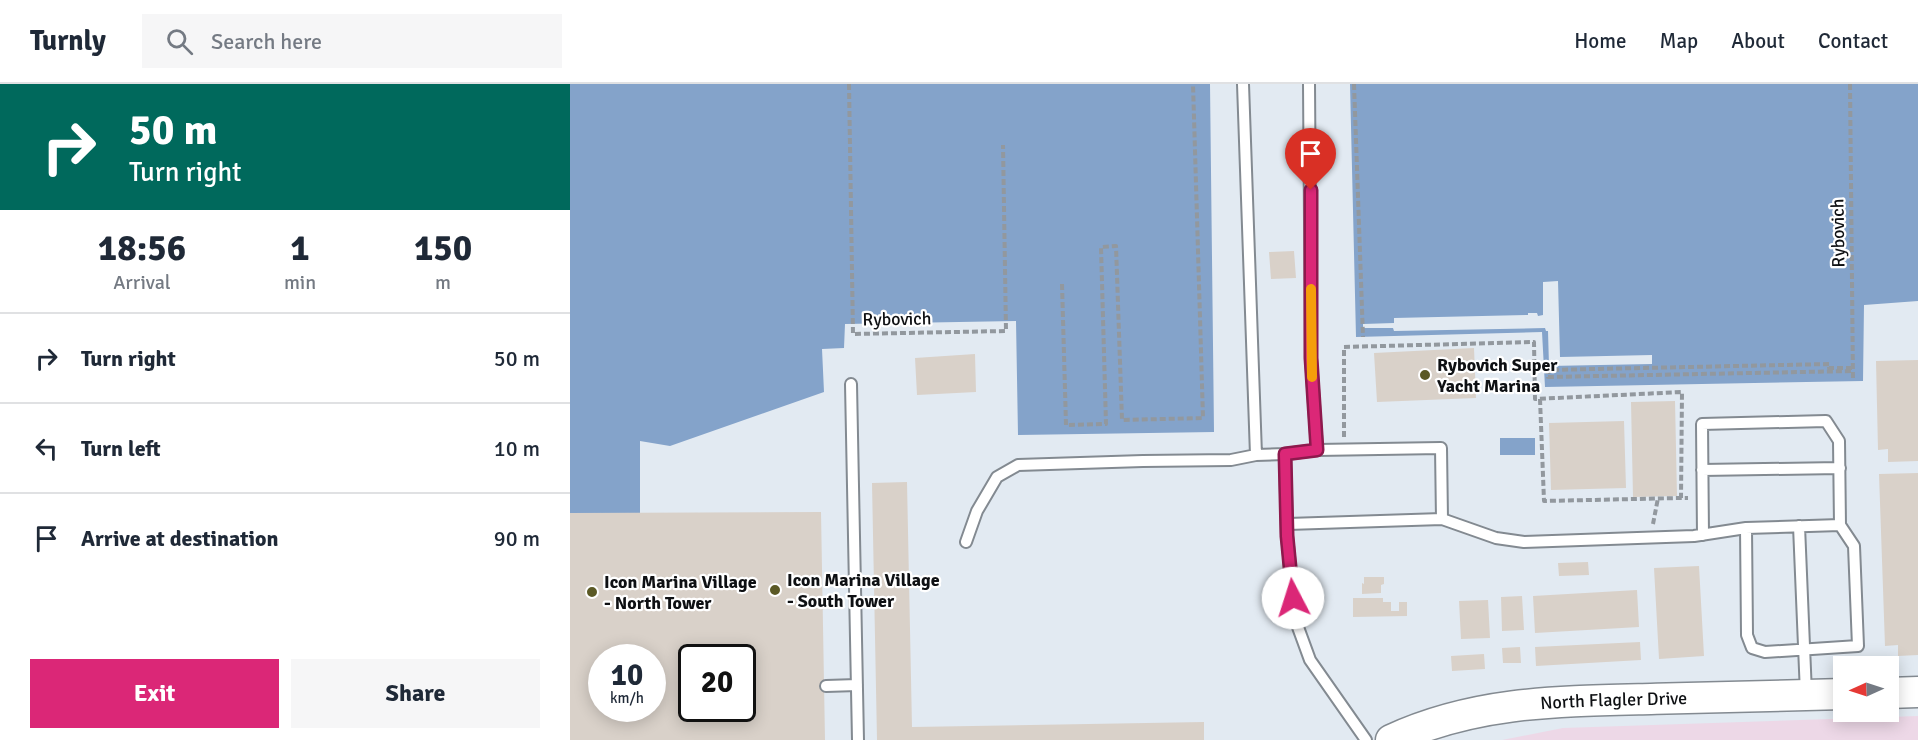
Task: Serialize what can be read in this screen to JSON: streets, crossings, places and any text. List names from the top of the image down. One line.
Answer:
{"streets":{"street":["North Flagler Drive"],"path":["Rybovich"]},"places":["Rybovich Super Yacht Marina","Icon Marina Village - South Tower","Icon Marina Village - North Tower"],"north":"left","page":{"header":"Turnly","search":"Search here","nav":["Home","Map","About","Contact"],"turn":["50 m","Turn right"],"eta":["18:56","Arrival","1","min","150","m"],"list":[{"name":"Turn right","value":"50 m"},{"name":"Turn left","value":"10 m"},{"name":"Arrive at destination","value":"90 m"}],"speed":"10 km/h","limit":"20","buttons":["Exit","Share"]}}
